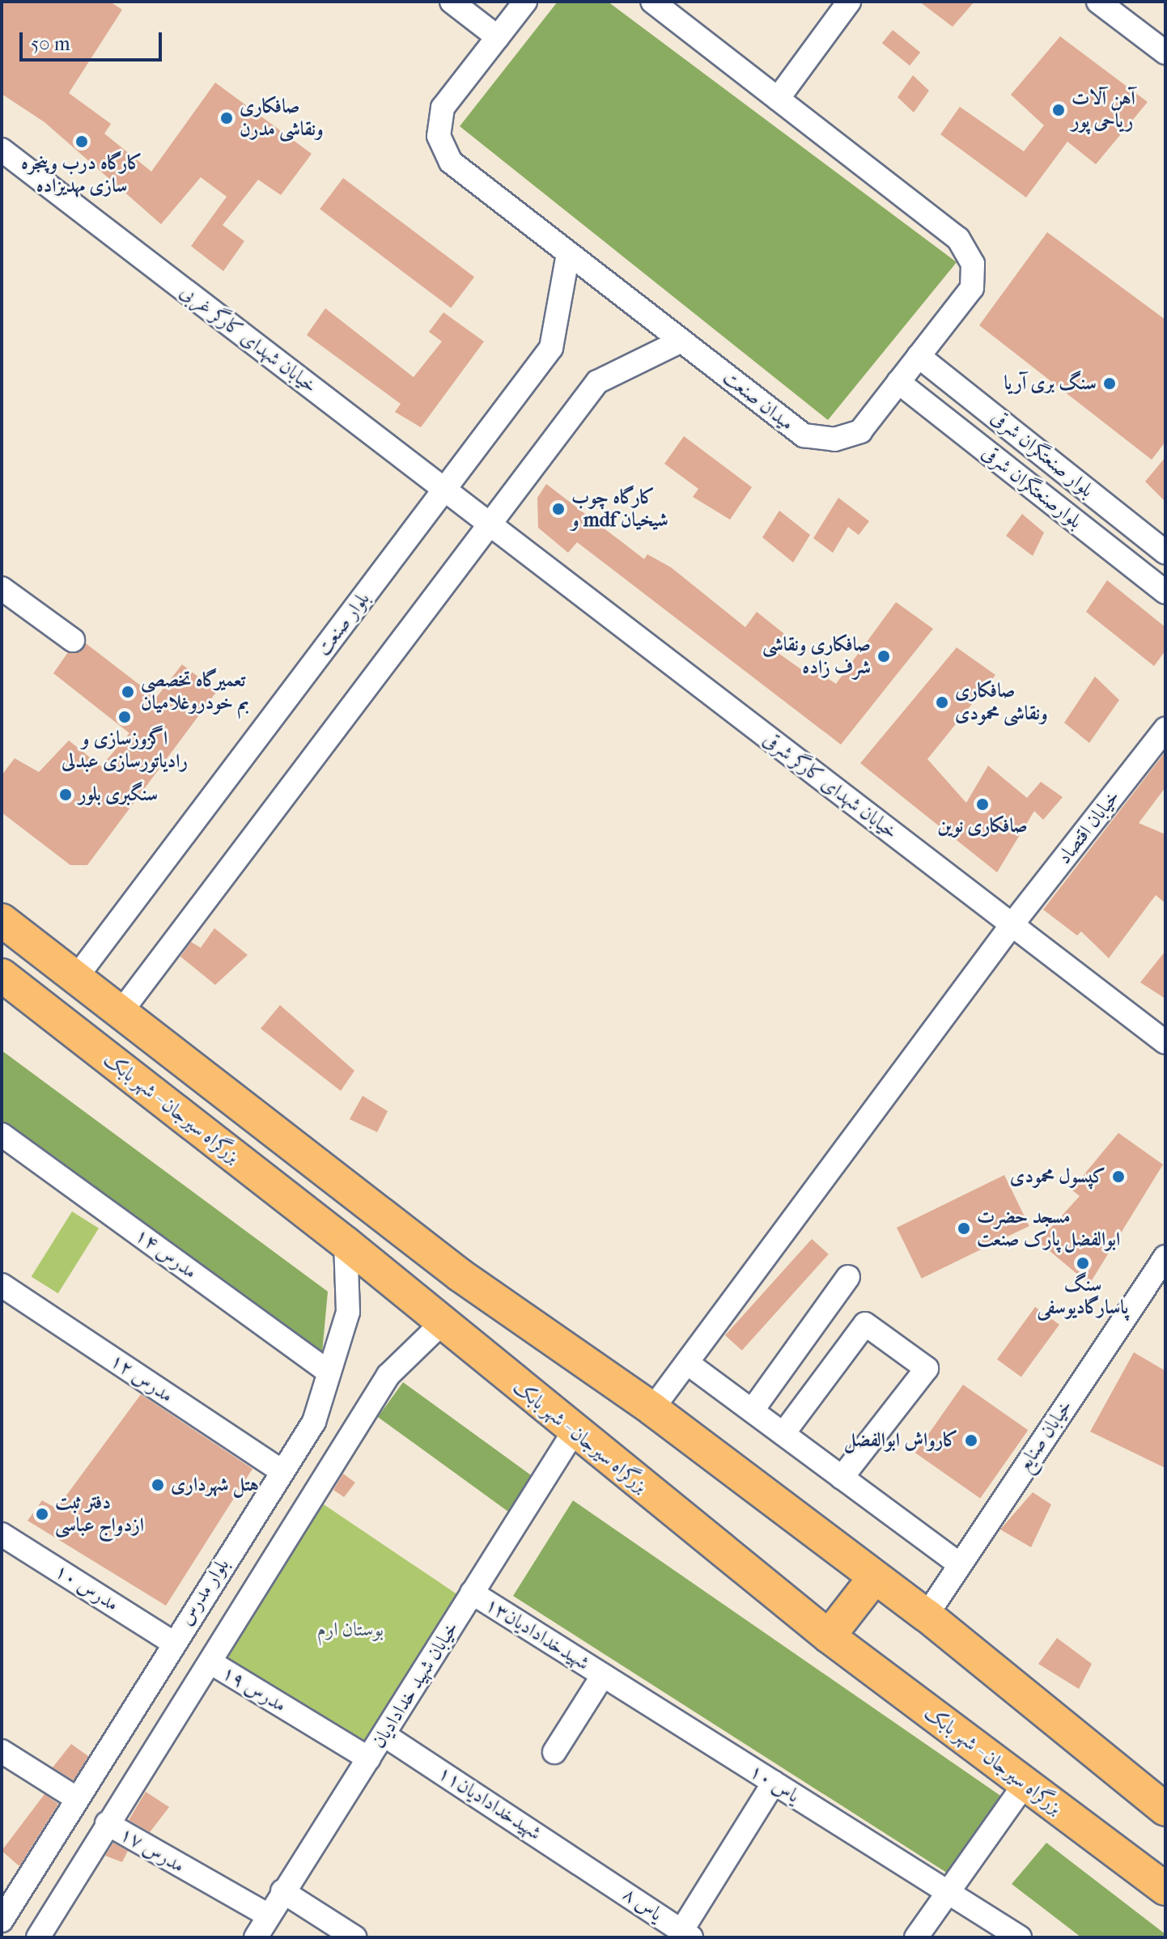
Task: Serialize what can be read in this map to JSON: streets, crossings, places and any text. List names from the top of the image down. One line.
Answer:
{"streets":{"highway":["بزرگراه سیرجان - شهر بابک"],"street":["خیابان شهدای کارگر غربی","میدان صنعت","بلوار صنعتگران شرقی","بلوارصنعتگران شرقی","بلوار صنعت","خیابان شهدای کارگر شرقی","خیابان اقتصاد","مدرس ۱۴","مدرس ۱۲","خیابان صنایع","مدرس ۱۰","بلوار مدرس","شهیدخدادادیان۱۳","خیابان شهید خدادادیان","مدرس ۱۹","یاس ۱۰","شهیدخدادادیان۱۱","مدرس ۱۷","یاس ۸"]},"crossings":[["خیابان شهدای کارگر غربی","بلوار صنعت"],["خیابان شهدای کارگر غربی","خیابان شهدای کارگر شرقی"],["میدان صنعت","بلوار صنعتگران شرقی"],["میدان صنعت","بلوارصنعتگران شرقی"],["میدان صنعت","بلوار صنعت"],["خیابان شهدای کارگر شرقی","خیابان اقتصاد"],["بزرگراه سیرجان - شهر بابک","بلوار مدرس"],["بزرگراه سیرجان - شهر بابک","خیابان شهید خدادادیان"],["مدرس ۱۴","بلوار مدرس"],["مدرس ۱۲","بلوار مدرس"],["مدرس ۱۰","بلوار مدرس"],["شهیدخدادادیان۱۳","خیابان شهید خدادادیان"],["شهیدخدادادیان۱۳","یاس ۱۰"],["خیابان شهید خدادادیان","مدرس ۱۹"],["خیابان شهید خدادادیان","شهیدخدادادیان۱۱"],["خیابان شهید خدادادیان","مدرس ۱۷"],["شهیدخدادادیان۱۱","یاس ۸"]],"parks":["بوستان ارم"],"places":["آهن آلات ریاحی پور","صافکاری ونقاشی مدرن","کارگاه درب وپنجره سازی مهدیزاده","سنگ بری آریا","کارگاه چوب و mdf شیخیان","صافکاری ونقاشی شرف زاده","تعمیرگاه تخصصی بم خودروغلامیان","صافکاری ونقاشی محمودی","اگزوزسازی و رادیاتورسازی عبدلی","سنگبری بلور","صافکاری نوین","کپسول محمودی","مسجد حضرت ابوالفضل پارک صنعت","سنگ پاسارگادیوسفی","کارواش ابوالفضل","هتل شهرداری","دفتر ثبت ازدواج عباسی"],"scale_bar":"50 m"}
